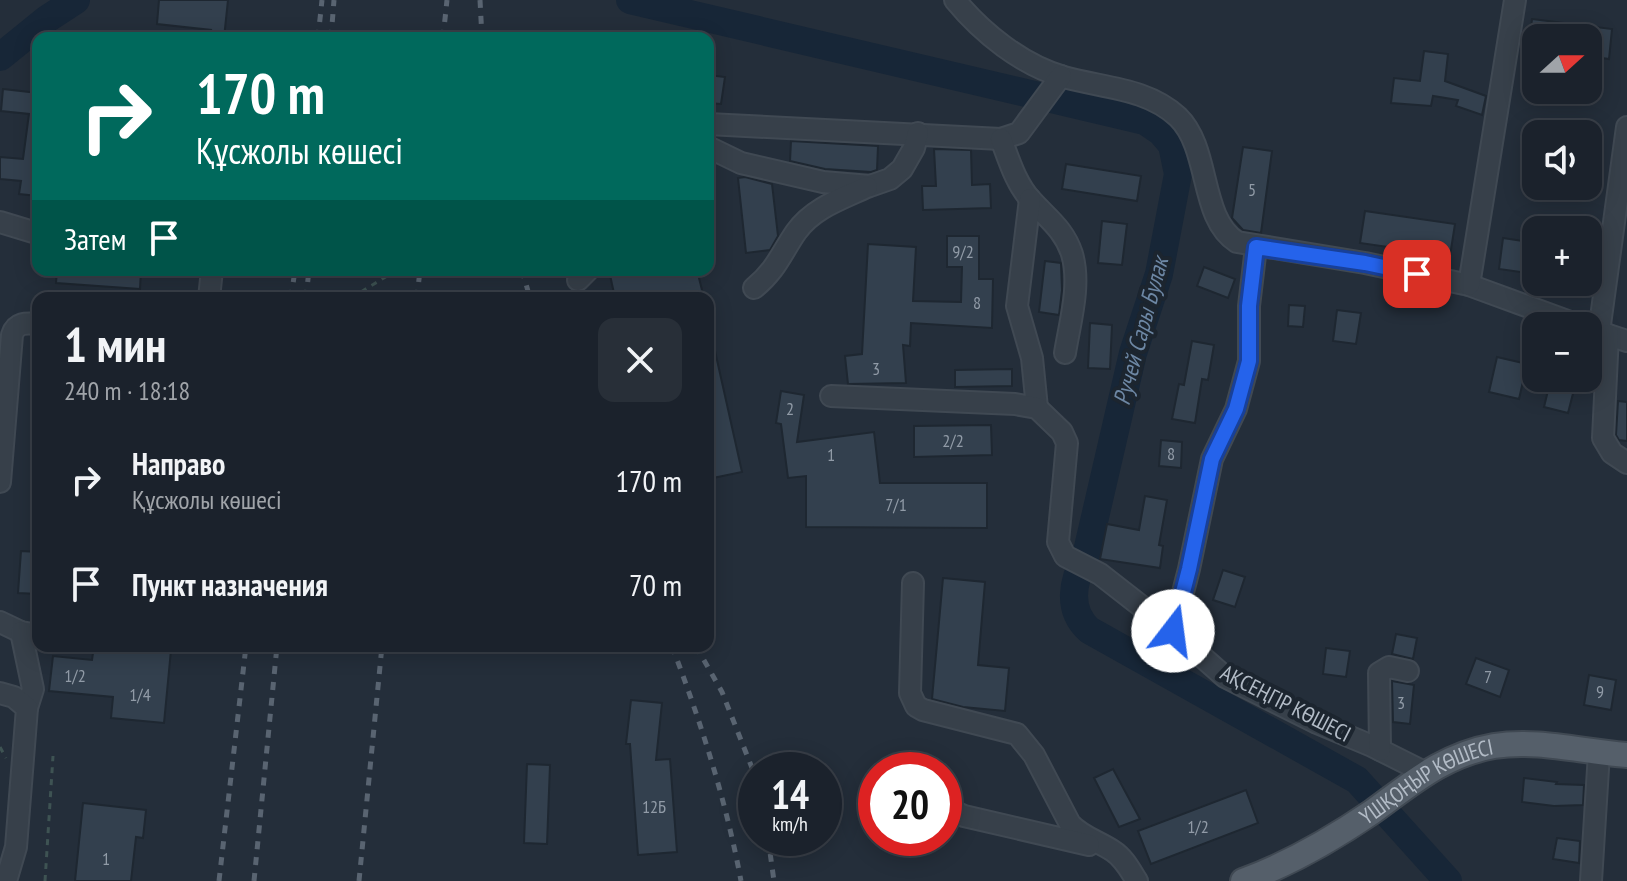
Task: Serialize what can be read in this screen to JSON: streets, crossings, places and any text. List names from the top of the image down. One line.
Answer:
{"streets":{"main road":["ҮШҚОҢЫР КӨШЕСІ"],"street":["АҚСЕҢГІР КӨШЕСІ"]},"crossings":[["АҚСЕҢГІР КӨШЕСІ","ҮШҚОҢЫР КӨШЕСІ"]],"water":["Ручей Сары Булак"],"house_numbers":["5","9/2","8","3","2","2/2","8","1","7/1","1/2","7","9","1/4","3","12Б","1/2","1"],"north":"right","page":{"map_buttons":["+","−"],"turn":["170 m","Құсжолы көшесі"],"then":"Затем","heading":["1 мин","240 m · 18:18"],"list":[{"name":"Направо","note":"Құсжолы көшесі","value":"170 m"},{"name":"Пункт назначения","value":"70 m"}],"speed":"14 km/h","limit":"20"}}
